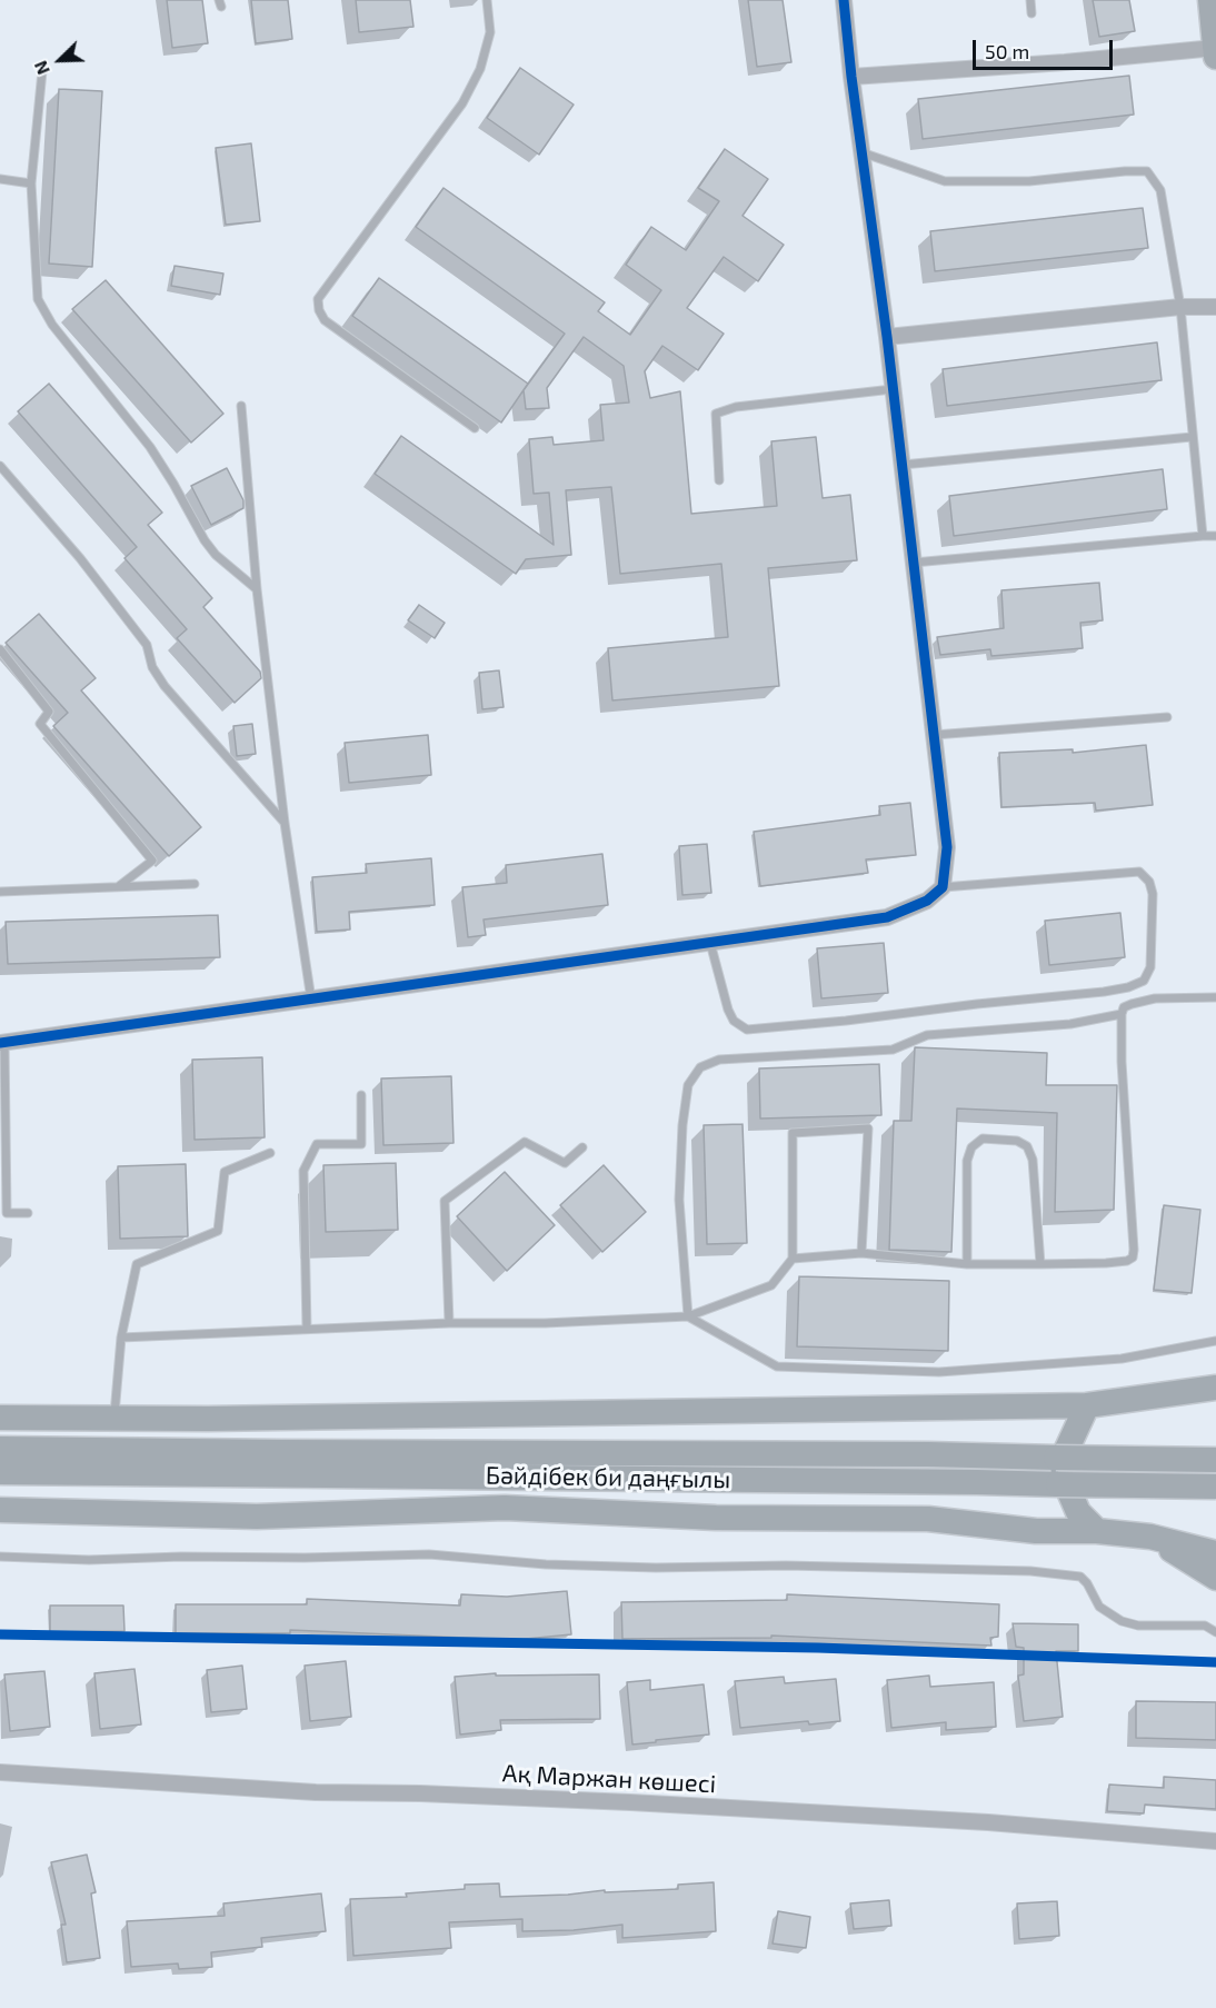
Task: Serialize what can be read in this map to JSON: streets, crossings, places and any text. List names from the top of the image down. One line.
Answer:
{"streets":{"main road":["Бәйдібек би даңғылы"],"street":["Ақ Маржан көшесі"]},"scale_bar":"50 m","north":"bottom left"}
